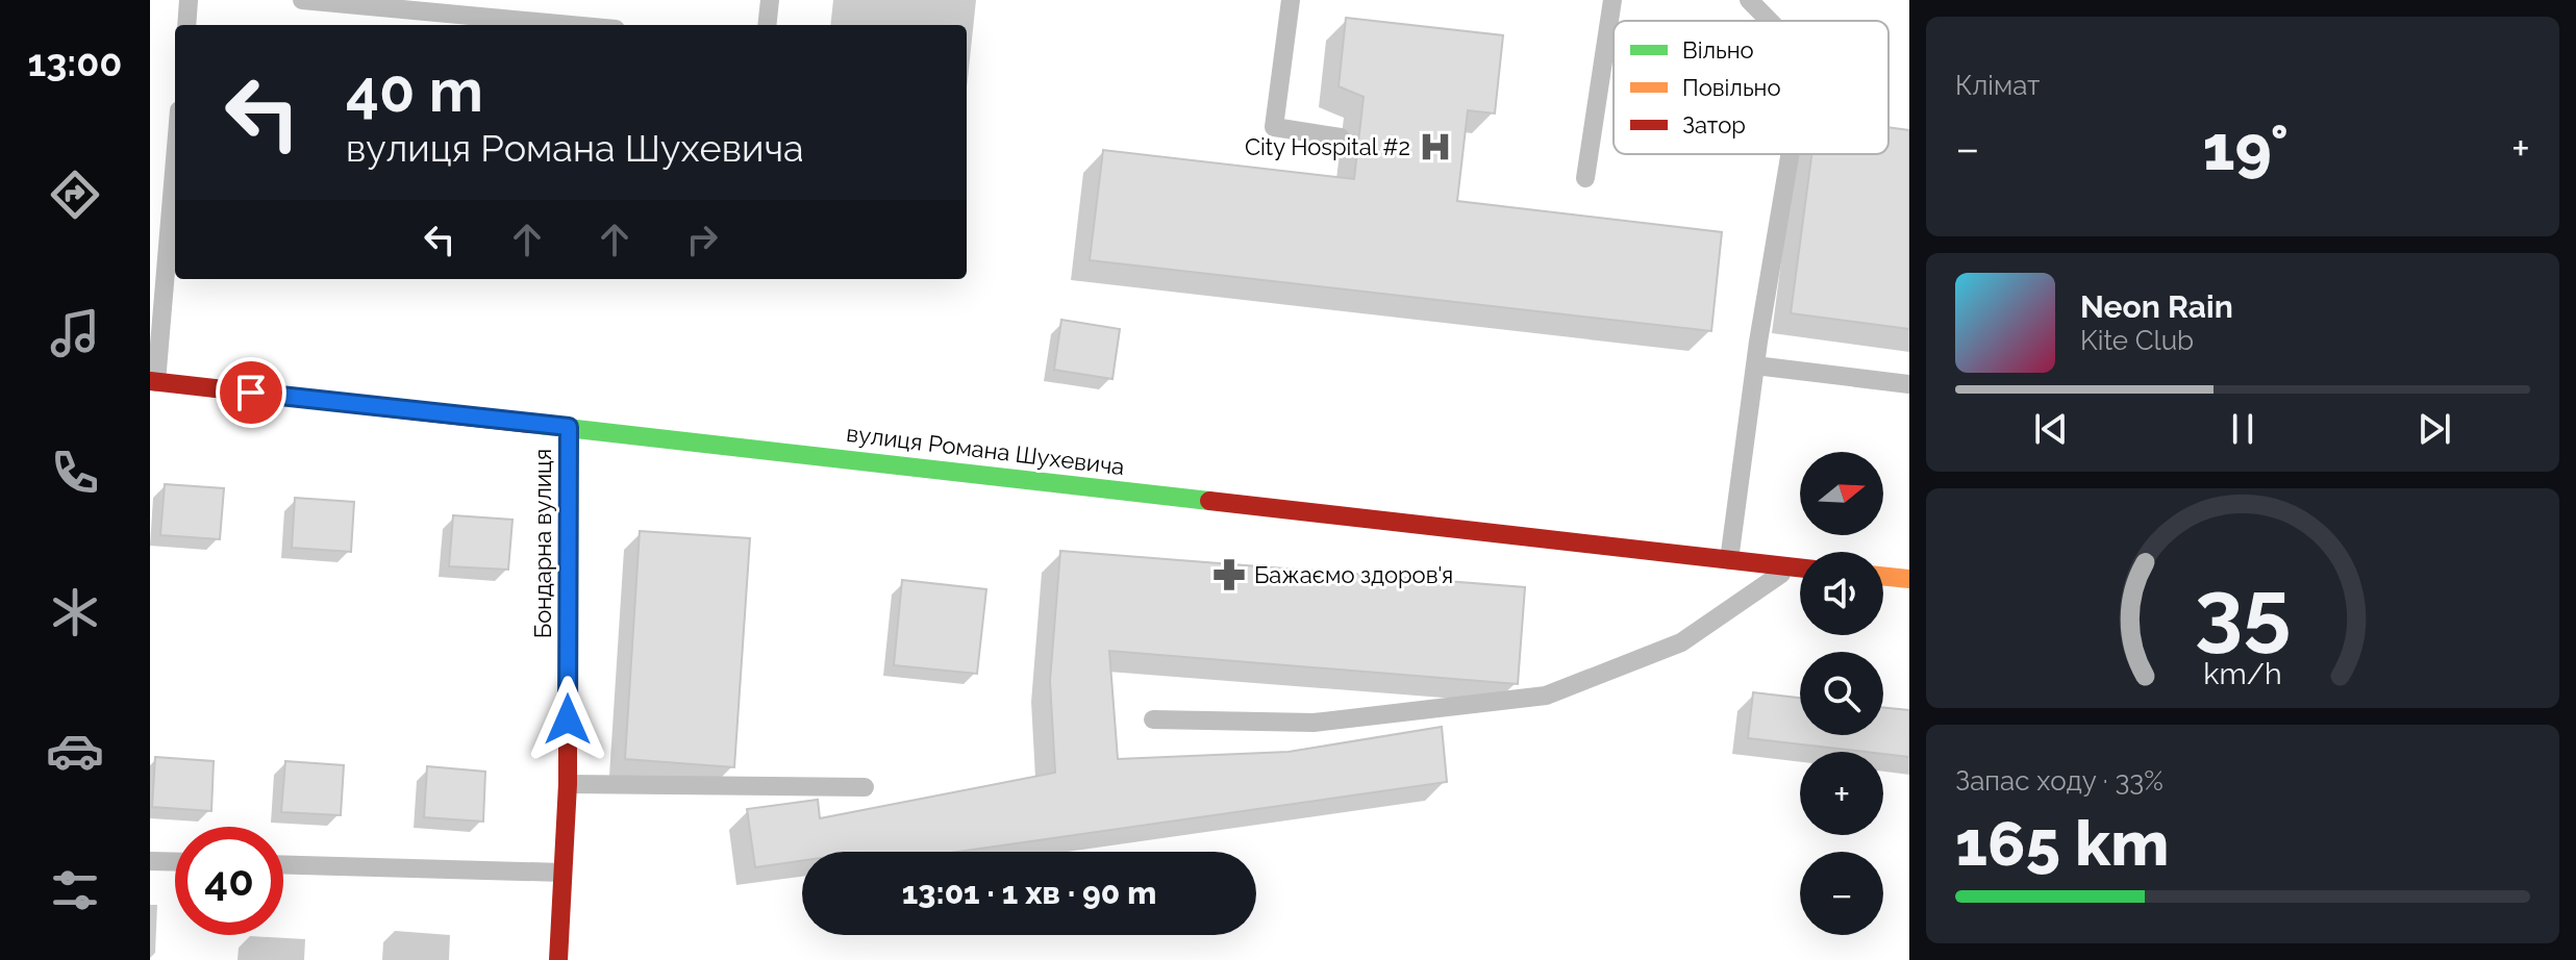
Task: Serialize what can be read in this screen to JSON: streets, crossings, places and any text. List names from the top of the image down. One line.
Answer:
{"streets":{"street":["вулиця Романа Шухевича","Бондарна вулиця"]},"crossings":[["вулиця Романа Шухевича","Бондарна вулиця"]],"places":{"hospital":["City Hospital #2"],"pharmacy":["Бажаємо здоров'я"]},"legend":["Вільно","Повільно","Затор"],"north":"right","page":{"tabs":"13:00","tile":["Клімат",["Запас ходу · 33%","165 km"]],"turn":["40 m","вулиця Романа Шухевича"],"heat":["−","19°","+"],"song":["Neon Rain","Kite Club"],"map_buttons":["+","−"],"limit":"40","trip":"13:01 · 1 хв · 90 m","gauge":["35","km/h"]}}
